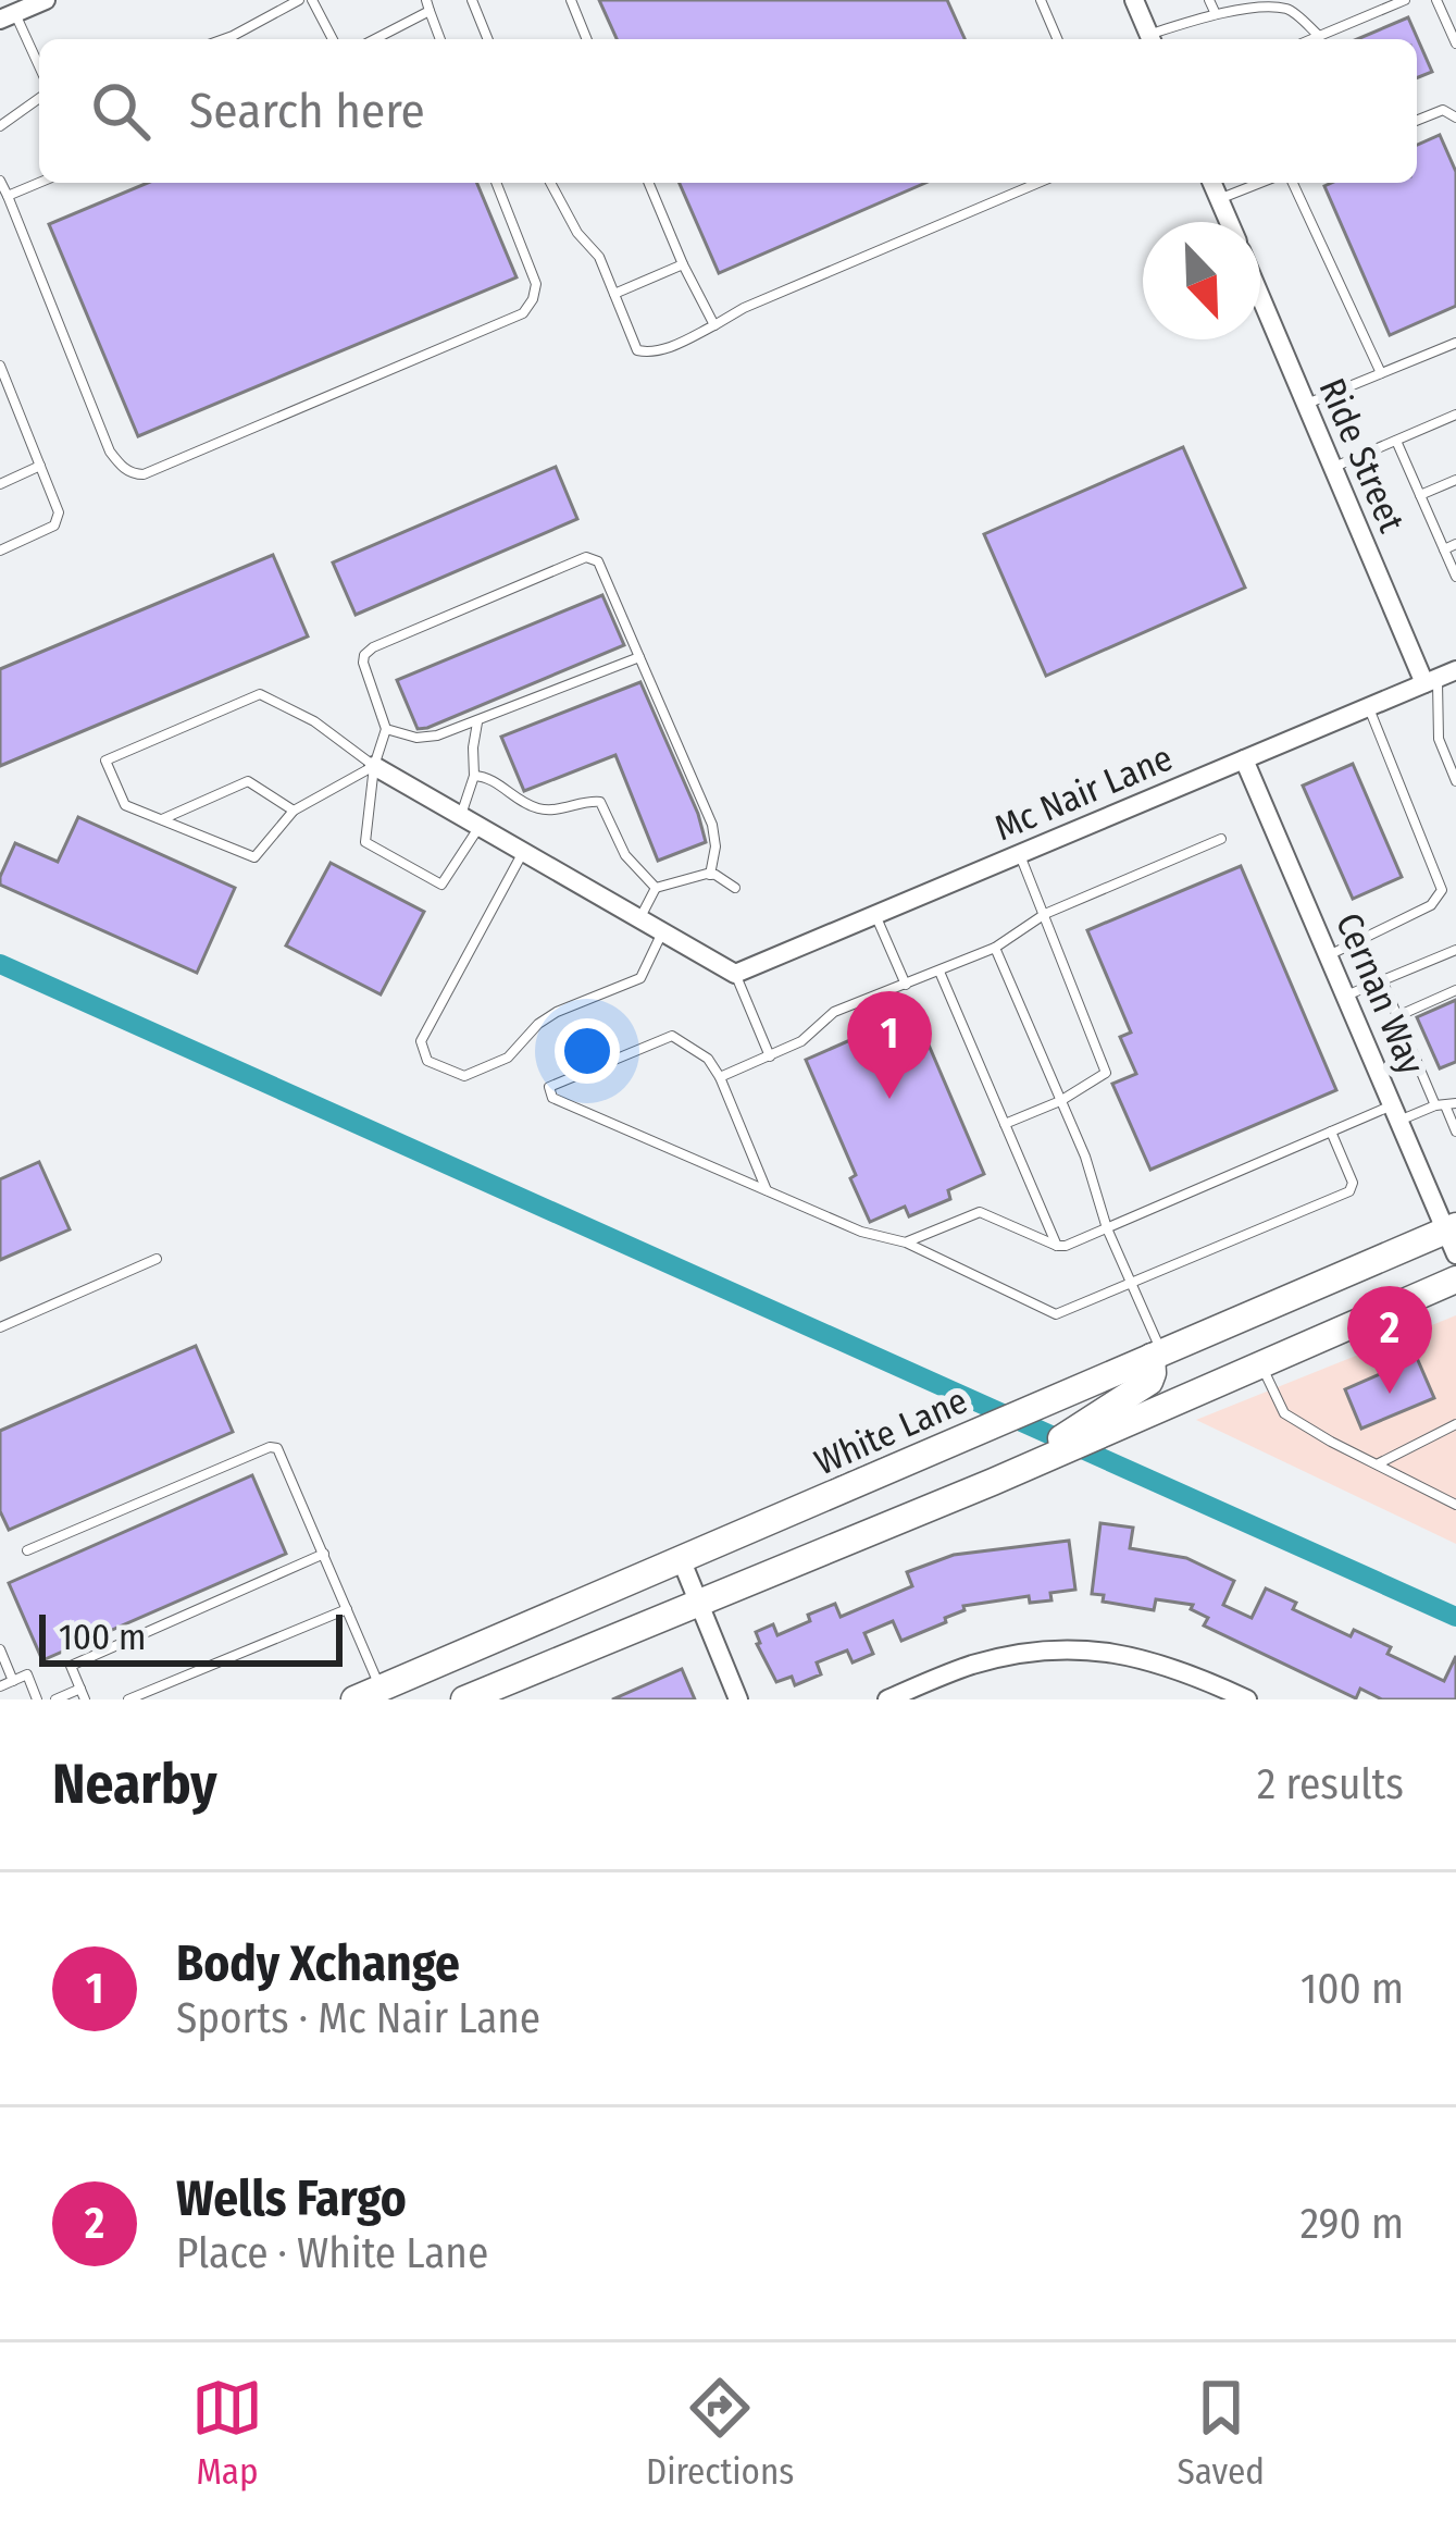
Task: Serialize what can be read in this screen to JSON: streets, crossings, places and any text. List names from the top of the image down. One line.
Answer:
{"streets":{"main road":["White Lane"],"street":["Ride Street","Mc Nair Lane","Cernan Way"]},"crossings":[["Ride Street","Mc Nair Lane"],["Mc Nair Lane","Cernan Way"],["Cernan Way","White Lane"]],"scale_bar":"100 m","north":"bottom right","page":{"search":"Search here","pins":["1","2"],"scale":"100 m","heading":["Nearby","2 results"],"list":[{"mark":"1","name":"Body Xchange","note":"Sports · Mc Nair Lane","value":"100 m"},{"mark":"2","name":"Wells Fargo","note":"Place · White Lane","value":"290 m"}],"nav":["Map","Directions","Saved"]}}
